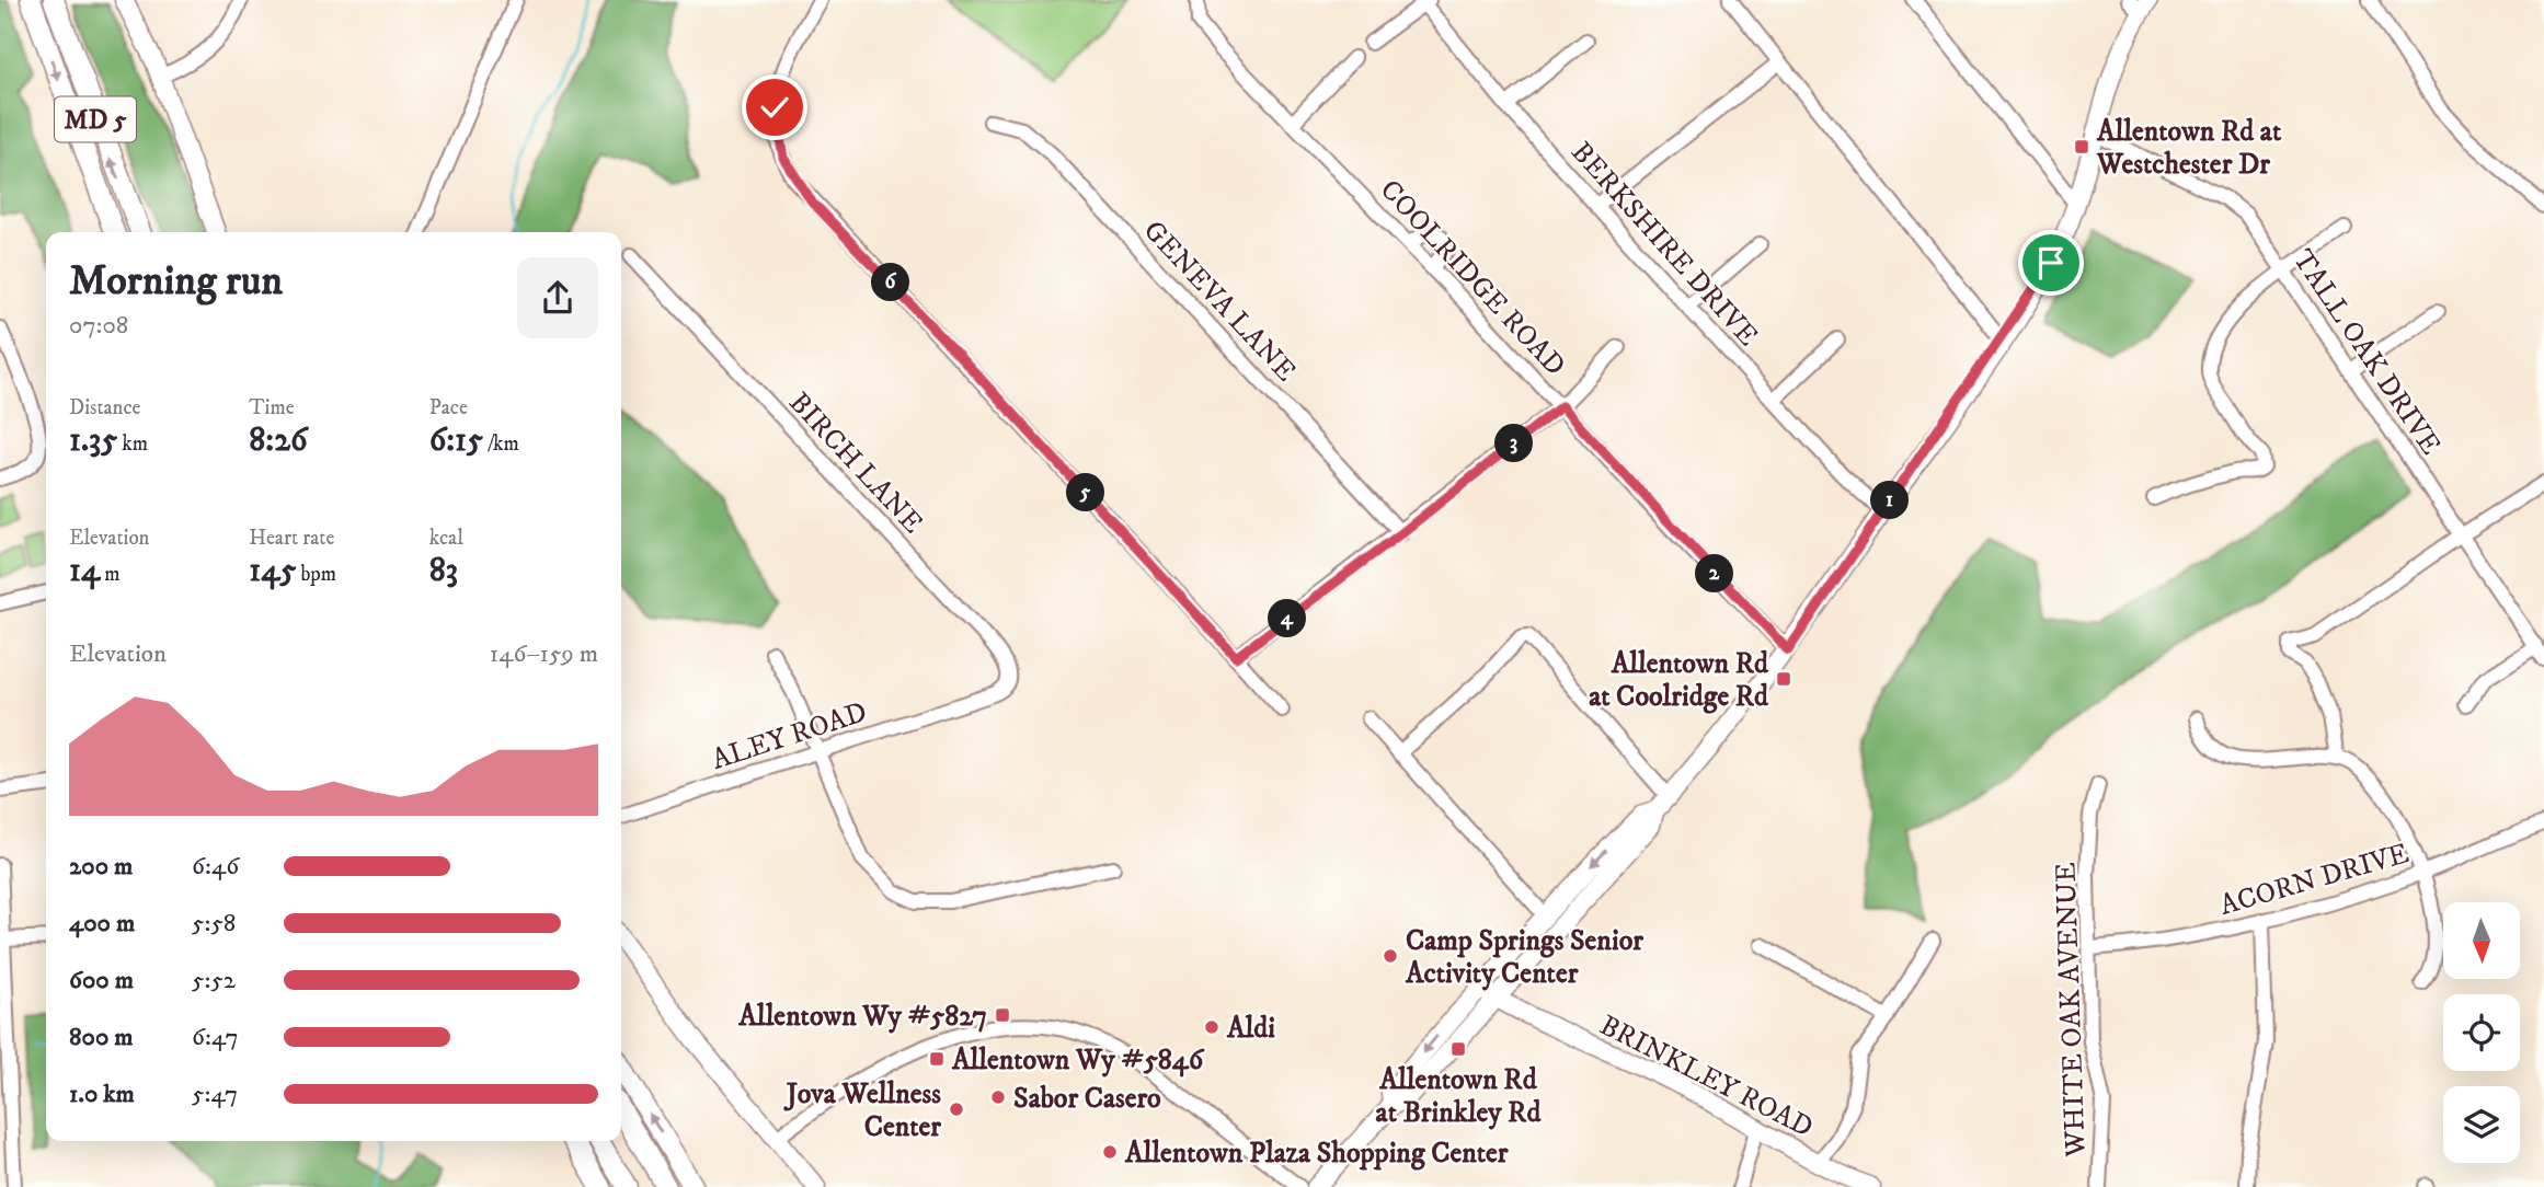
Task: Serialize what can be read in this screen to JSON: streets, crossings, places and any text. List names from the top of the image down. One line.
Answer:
{"streets":{"highway":["MD 5"],"main road":["BRINKLEY ROAD"],"street":["BERKSHIRE DRIVE","COOLRIDGE ROAD","GENEVA LANE","TALL OAK DRIVE","BIRCH LANE","ALEY ROAD","ACORN DRIVE","WHITE OAK AVENUE"]},"crossings":[["BIRCH LANE","ALEY ROAD"],["ACORN DRIVE","WHITE OAK AVENUE"]],"places":{"transit":["Allentown Rd at Westchester Dr","Allentown Rd at Coolridge Rd","Allentown Wy #5827","Allentown Rd at Brinkley Rd","Allentown Wy #5846"],"other":["Camp Springs Senior Activity Center","Aldi","Sabor Casero","Jova Wellness Center","Allentown Plaza Shopping Center"]},"north":"bottom","page":{"heading":["Morning run","07:08"],"pins":["6","3","5","1","2","4"],"stats":[["Distance","1.35 km"],["Time","8:26"],["Pace","6:15 /km"],["Elevation","14 m"],["Heart rate","145 bpm"],["kcal","83"]],"chart":["Elevation","146–159 m"],"list":[{"name":"200 m","note":"6:46"},{"name":"400 m","note":"5:58"},{"name":"600 m","note":"5:52"},{"name":"800 m","note":"6:47"},{"name":"1.0 km","note":"5:47"}]}}
